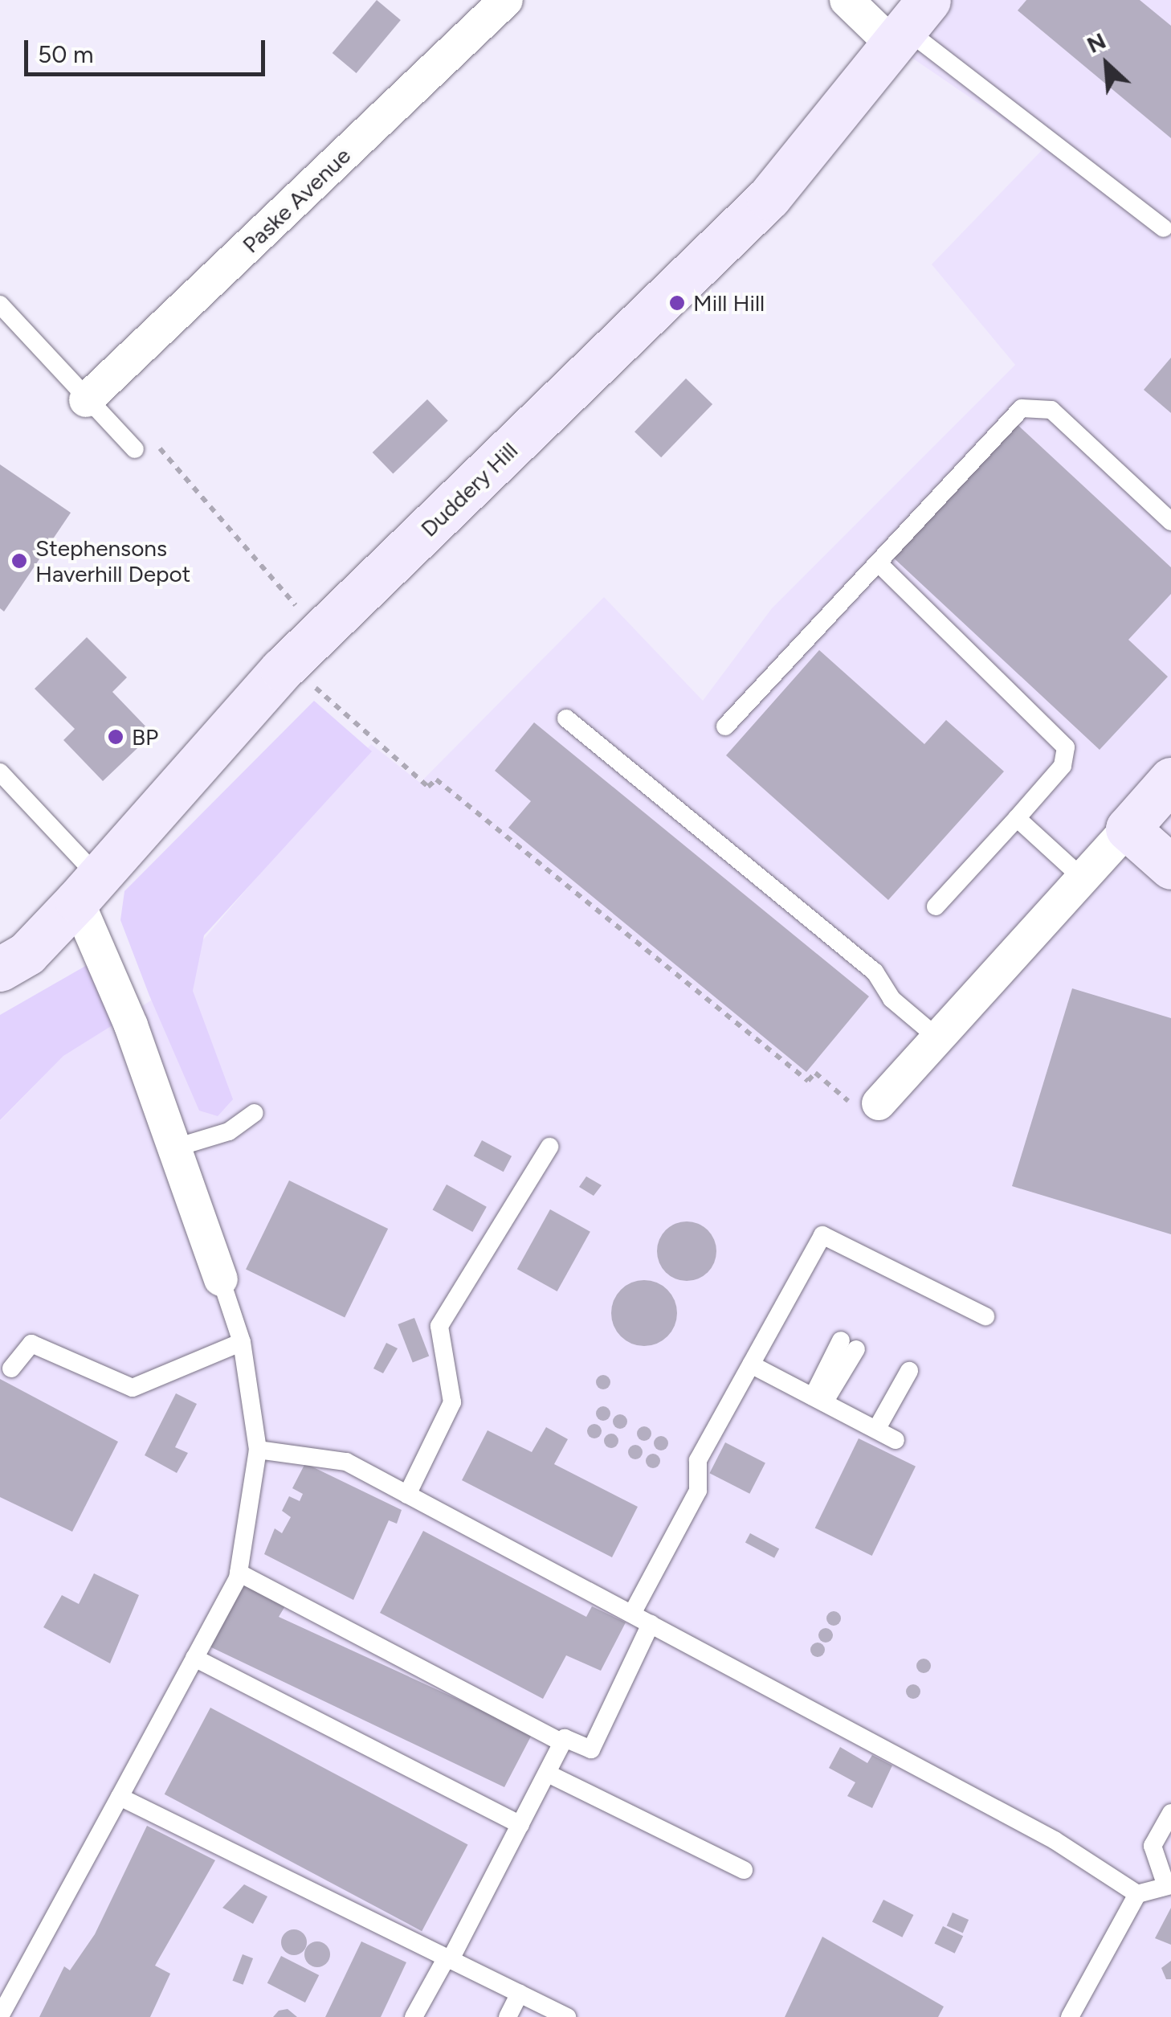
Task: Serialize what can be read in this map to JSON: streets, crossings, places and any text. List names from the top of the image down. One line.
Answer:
{"streets":{"street":["Paske Avenue","Duddery Hill"]},"places":["Mill Hill","Stephensons Haverhill Depot","BP"],"scale_bar":"50 m","north":"top left"}
